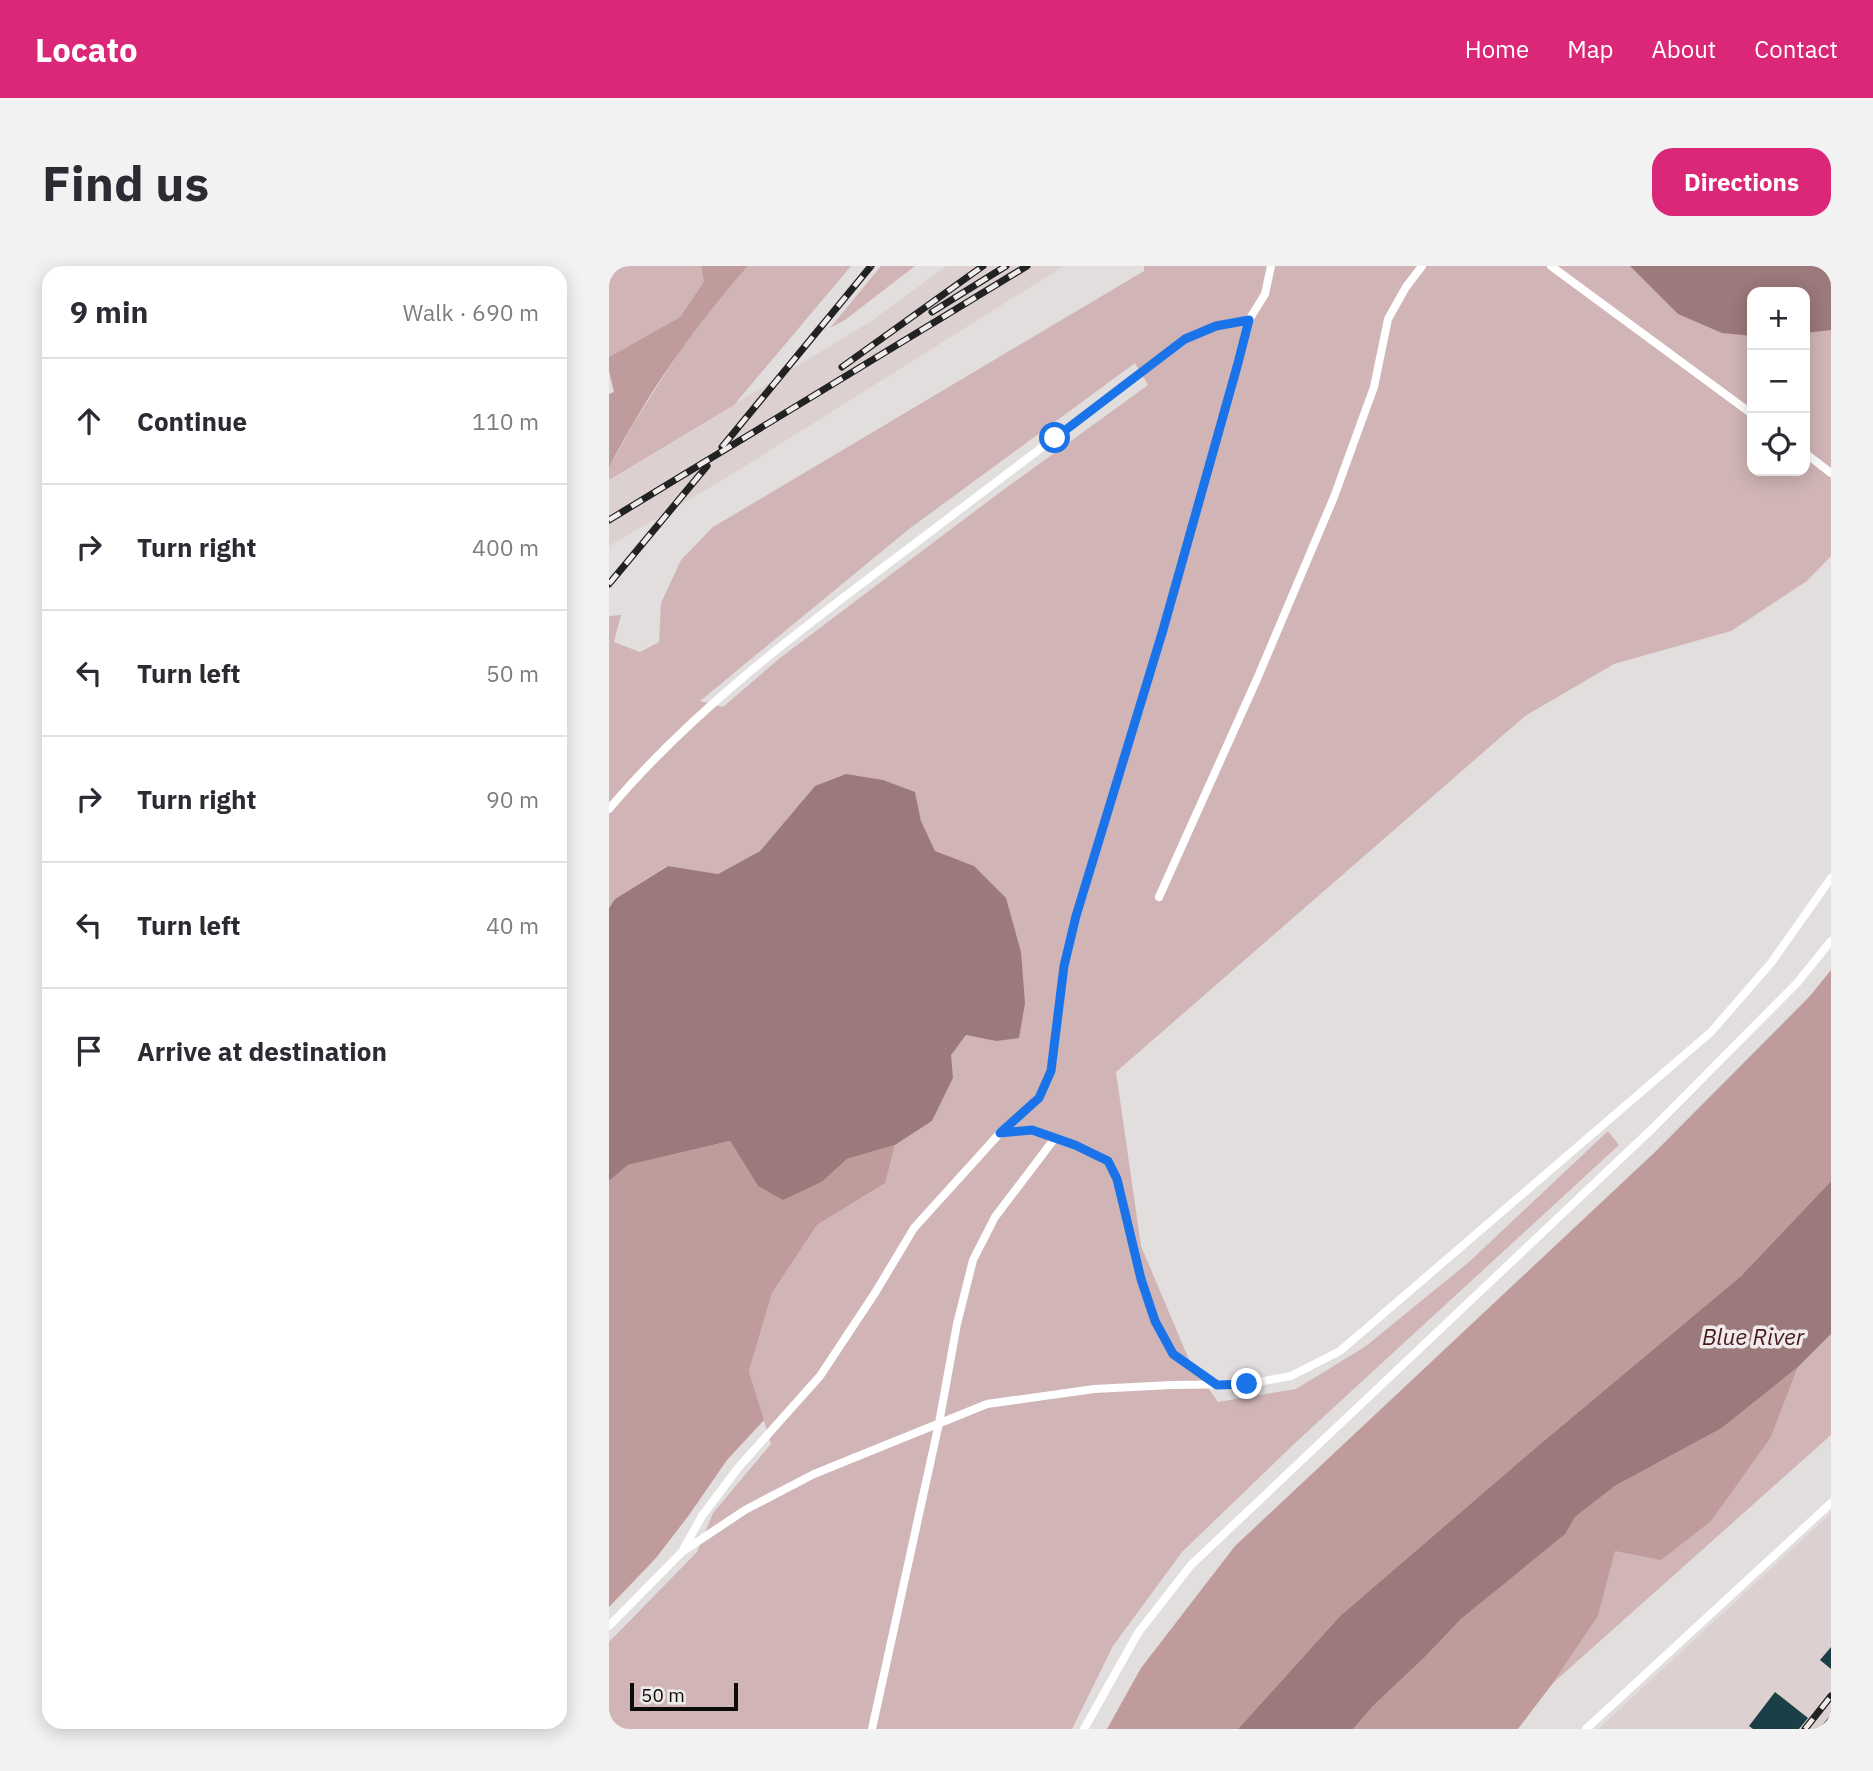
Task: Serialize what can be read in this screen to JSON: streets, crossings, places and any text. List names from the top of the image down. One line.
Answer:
{"water":["Blue River"],"scale_bar":"50 m","page":{"header":"Locato","nav":["Home","Map","About","Contact"],"buttons":"Directions","title":"Find us","heading":["9 min","Walk · 690 m"],"map_buttons":["+","−"],"list":[["Continue","110 m"],["Turn right","400 m"],["Turn left","50 m"],["Turn right","90 m"],["Turn left","40 m"],"Arrive at destination"],"scale":"50 m"}}
